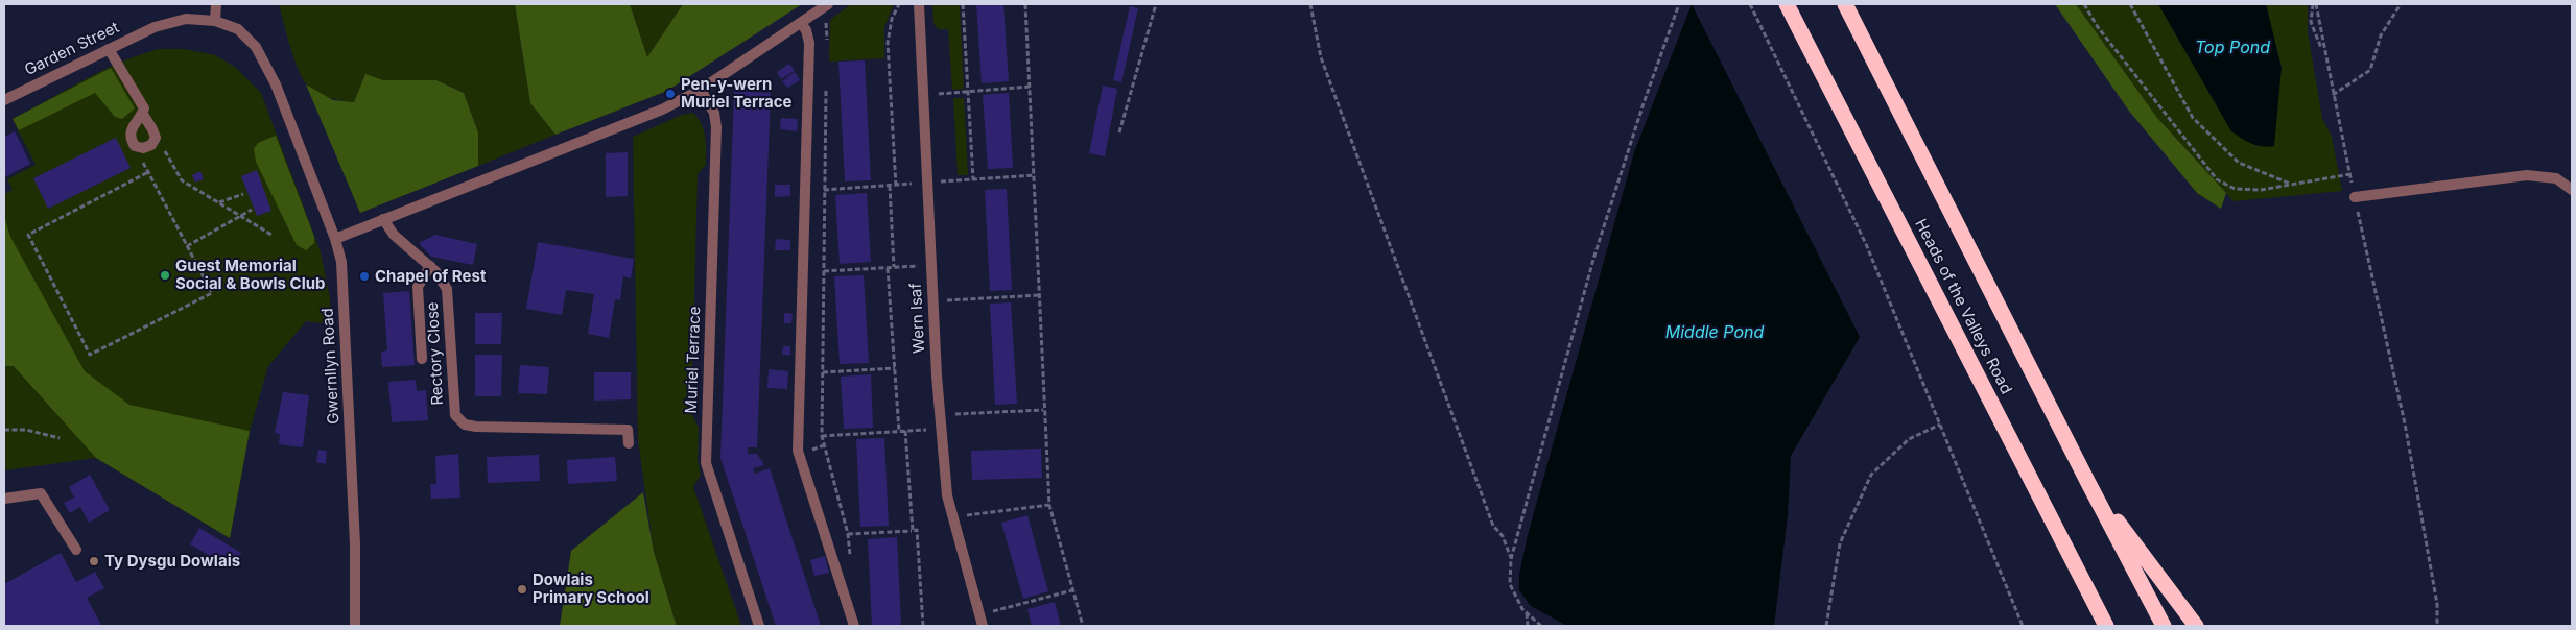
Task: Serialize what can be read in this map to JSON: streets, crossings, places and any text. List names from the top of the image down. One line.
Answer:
{"streets":{"highway":["Heads of the Valleys Road"],"street":["Garden Street","Wern Isaf","Rectory Close","Muriel Terrace","Gwernllyn Road"]},"crossings":[["Garden Street","Gwernllyn Road"]],"water":["Top Pond","Middle Pond"],"places":["Pen-y-wern Muriel Terrace","Guest Memorial Social & Bowls Club","Chapel of Rest","Ty Dysgu Dowlais","Dowlais Primary School"]}
